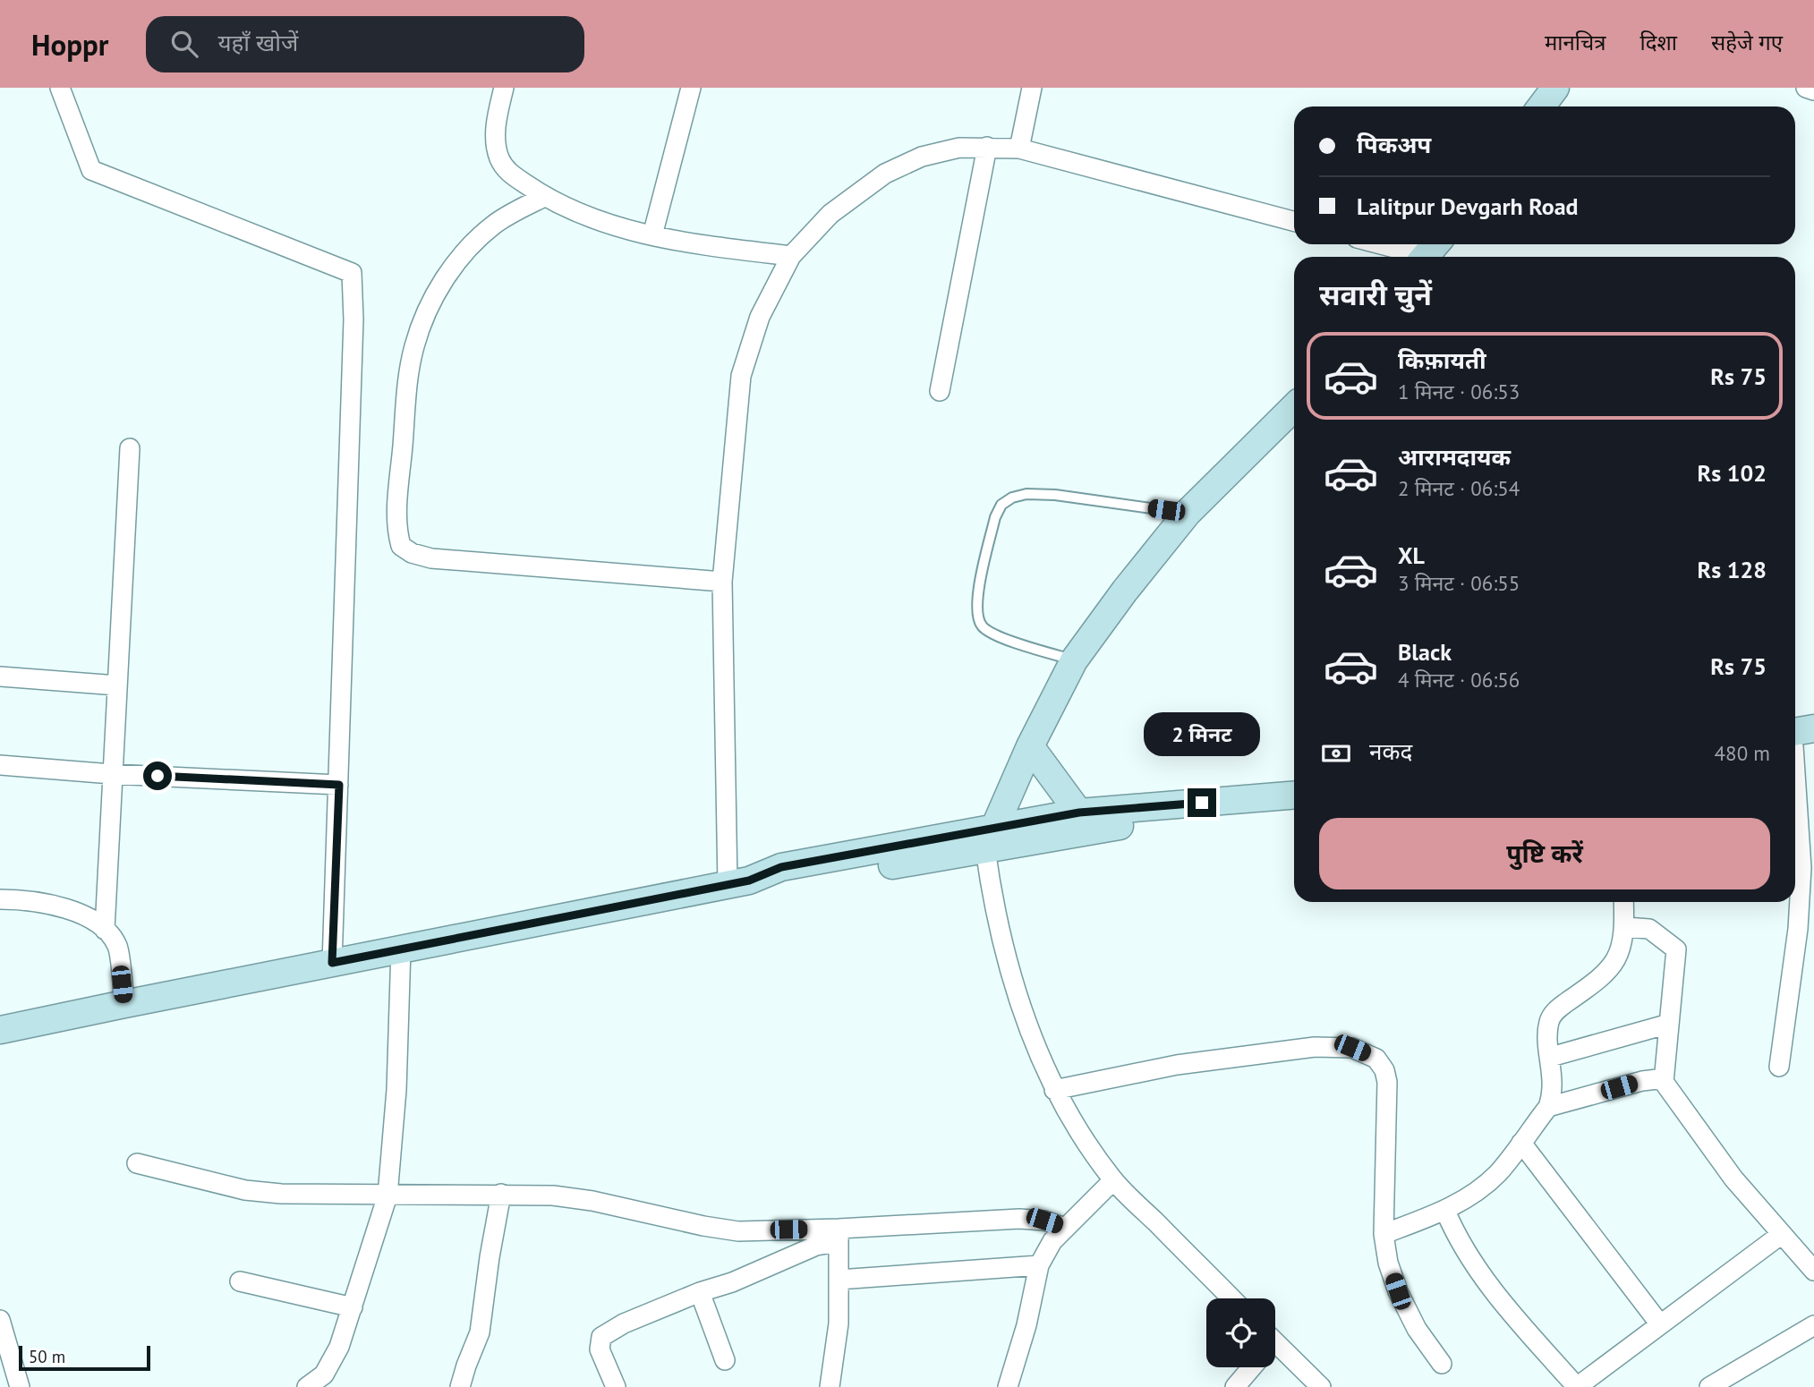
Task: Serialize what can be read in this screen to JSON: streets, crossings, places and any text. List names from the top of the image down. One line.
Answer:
{"scale_bar":"50 m","page":{"header":"Hoppr","search":"यहाँ खोजें","nav":["मानचित्र","दिशा","सहेजे गए"],"banner":["पिकअप","Lalitpur Devgarh Road"],"heading":"सवारी चुनें","list":[{"name":"किफ़ायती","note":"1 मिनट · 06:53","value":"Rs 75"},{"name":"आरामदायक","note":"2 मिनट · 06:54","value":"Rs 102"},{"name":"XL","note":"3 मिनट · 06:55","value":"Rs 128"},{"name":"Black","note":"4 मिनट · 06:56","value":"Rs 75"}],"bubble":"2 मिनट","pay":["नकद","480 m"],"buttons":"पुष्टि करें","scale":"50 m"}}
